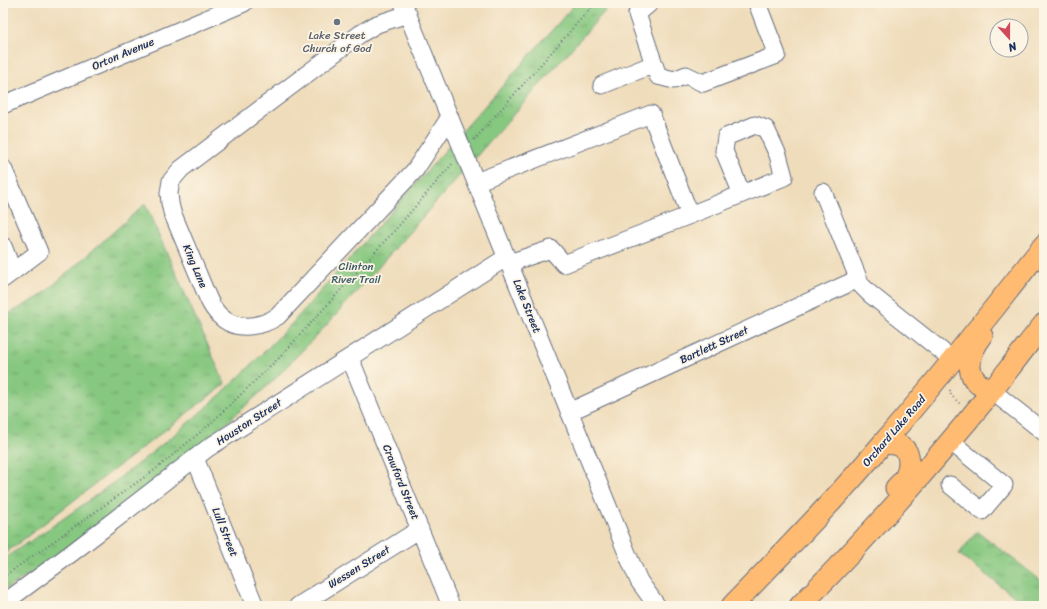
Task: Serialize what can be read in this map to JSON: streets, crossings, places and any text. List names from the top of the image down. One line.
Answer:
{"streets":{"main road":["Orchard Lake Road"],"street":["Orton Avenue","King Lane","Lake Street","Bartlett Street","Houston Street","Crawford Street","Lull Street","Wessen Street"]},"crossings":[["King Lane","Lake Street"],["Lake Street","Bartlett Street"],["Lake Street","Houston Street"],["Houston Street","Crawford Street"],["Houston Street","Lull Street"],["Crawford Street","Wessen Street"]],"parks":["Clinton River Trail"],"places":["Lake Street Church of God"],"north":"bottom"}
